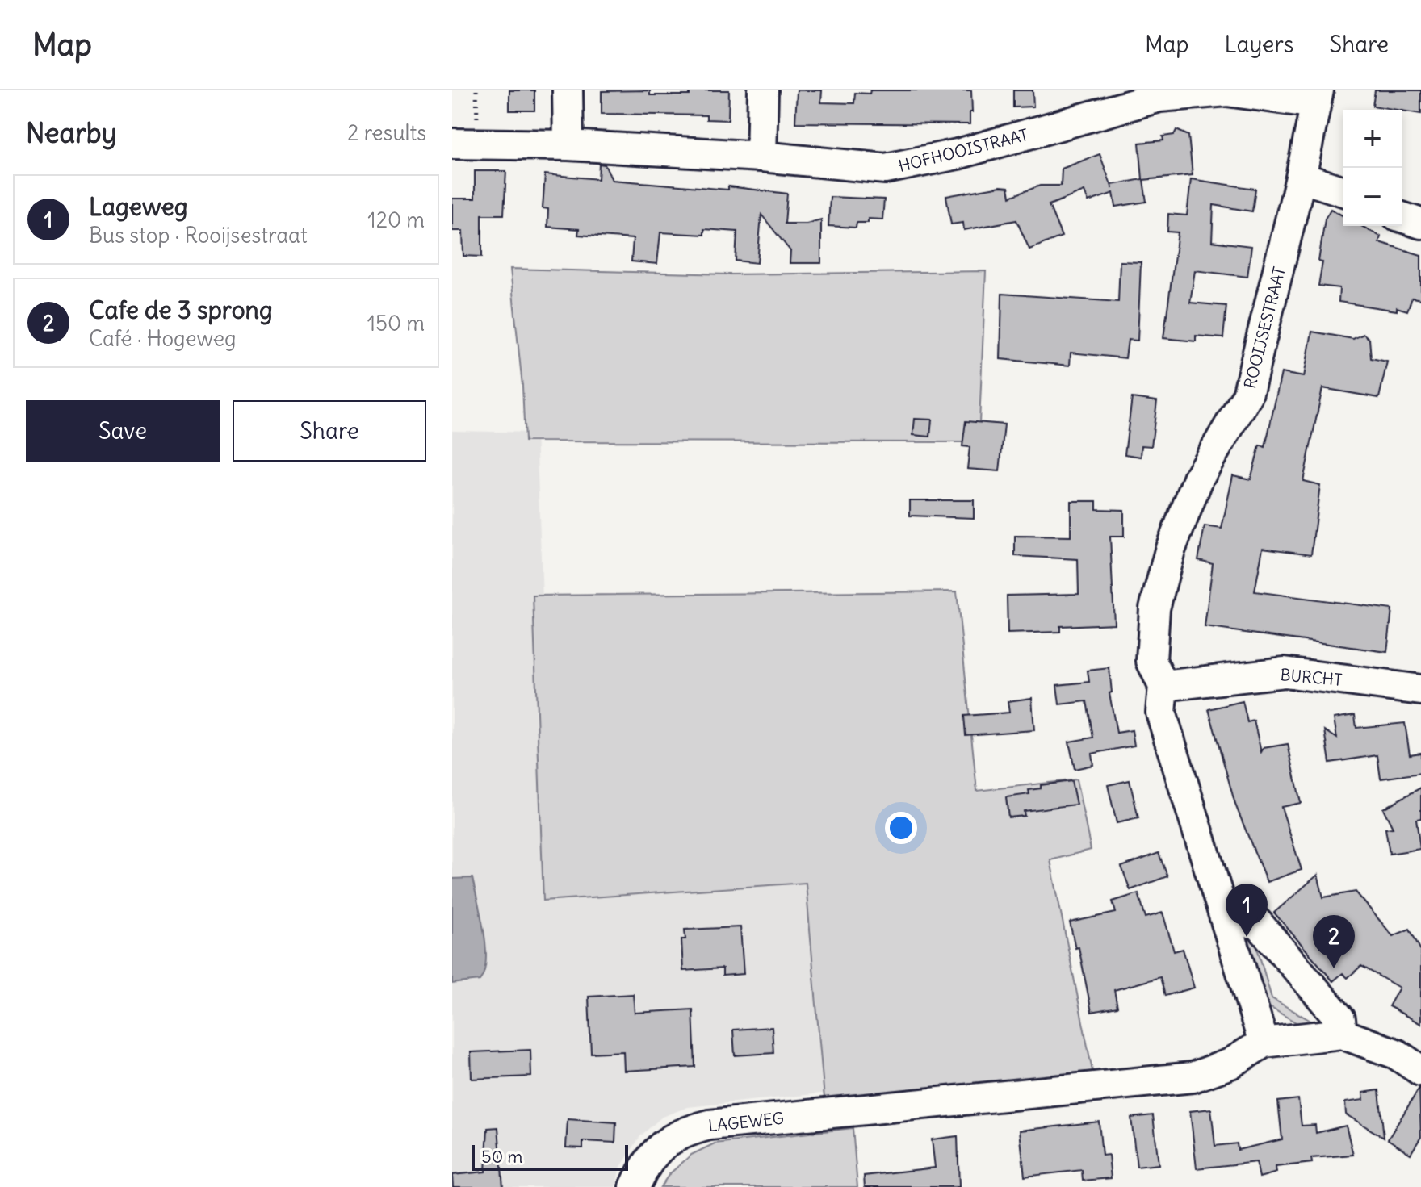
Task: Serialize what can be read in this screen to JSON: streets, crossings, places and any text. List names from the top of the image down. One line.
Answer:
{"streets":{"street":["HOFHOOISTRAAT","ROOIJSESTRAAT","BURCHT","LAGEWEG"]},"crossings":[["HOFHOOISTRAAT","ROOIJSESTRAAT"],["ROOIJSESTRAAT","BURCHT"],["ROOIJSESTRAAT","LAGEWEG"]],"scale_bar":"50 m","page":{"header":"Map","nav":["Map","Layers","Share"],"heading":["Nearby","2 results"],"map_buttons":["+","−"],"list":[{"mark":"1","name":"Lageweg","note":"Bus stop · Rooijsestraat","value":"120 m"},{"mark":"2","name":"Cafe de 3 sprong","note":"Café · Hogeweg","value":"150 m"}],"buttons":["Save","Share"],"pins":["1","2"],"scale":"50 m"}}
